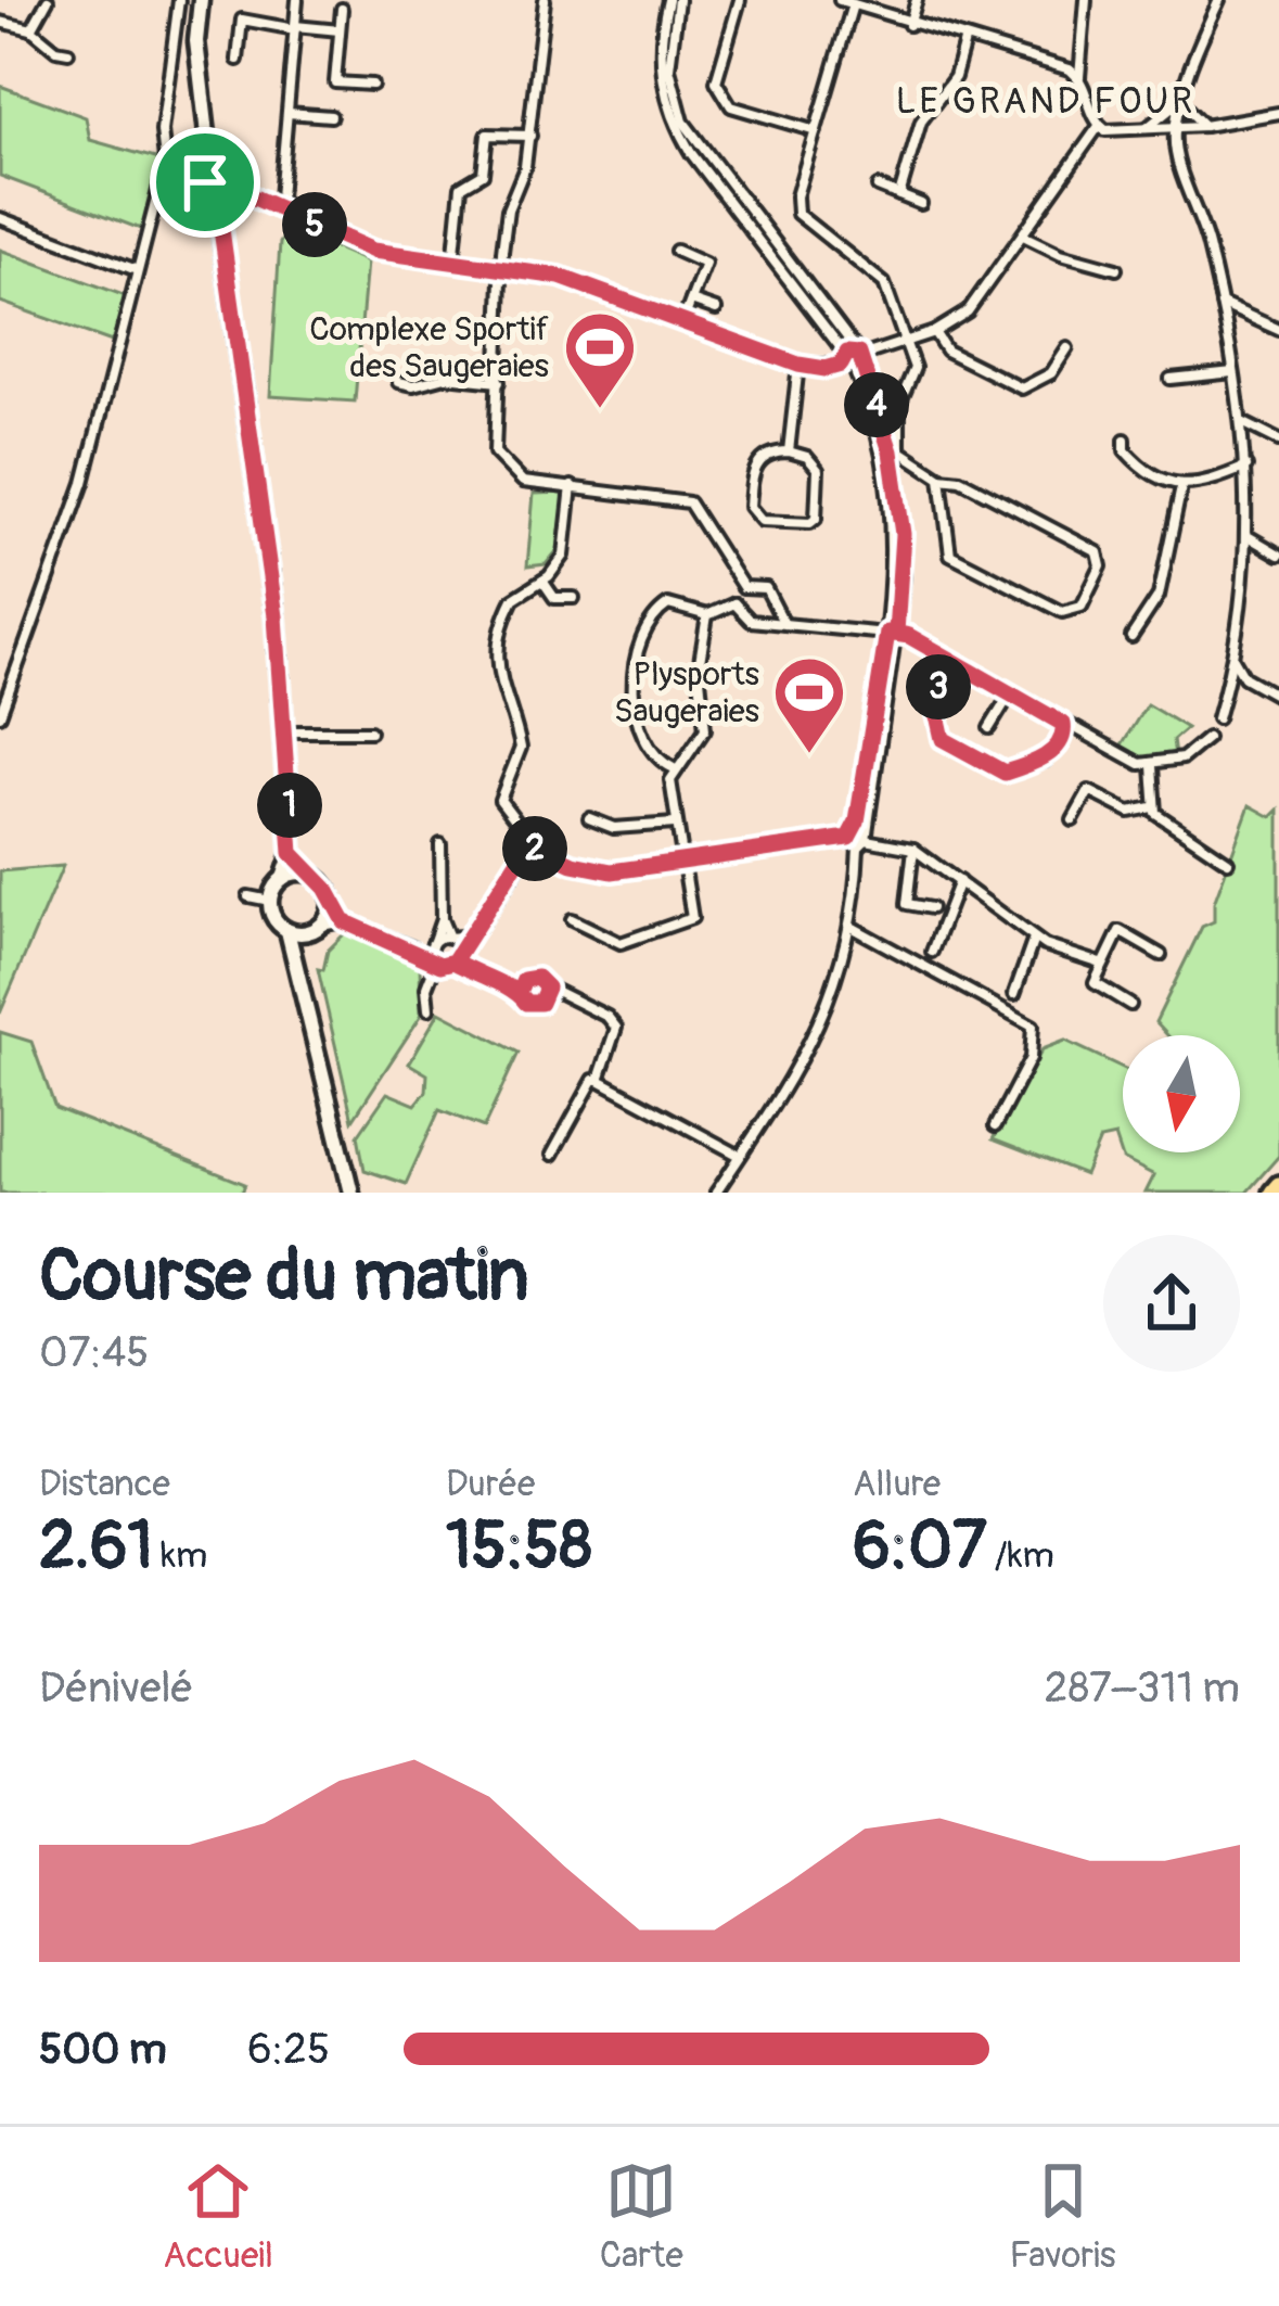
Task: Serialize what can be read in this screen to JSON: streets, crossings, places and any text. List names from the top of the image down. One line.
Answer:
{"districts":["LE GRAND FOUR"],"places":{"sports":["Complexe Sportif des Saugeraies","Plysports Saugeraies"]},"north":"bottom","page":{"pins":["5","4","3","1","2"],"heading":["Course du matin","07:45"],"stats":[["Distance","2.61 km"],["Durée","15:58"],["Allure","6:07 /km"]],"chart":["Dénivelé","287–311 m"],"list":[{"name":"500 m","note":"6:25"}],"tabs":["Accueil","Carte","Favoris"]}}
